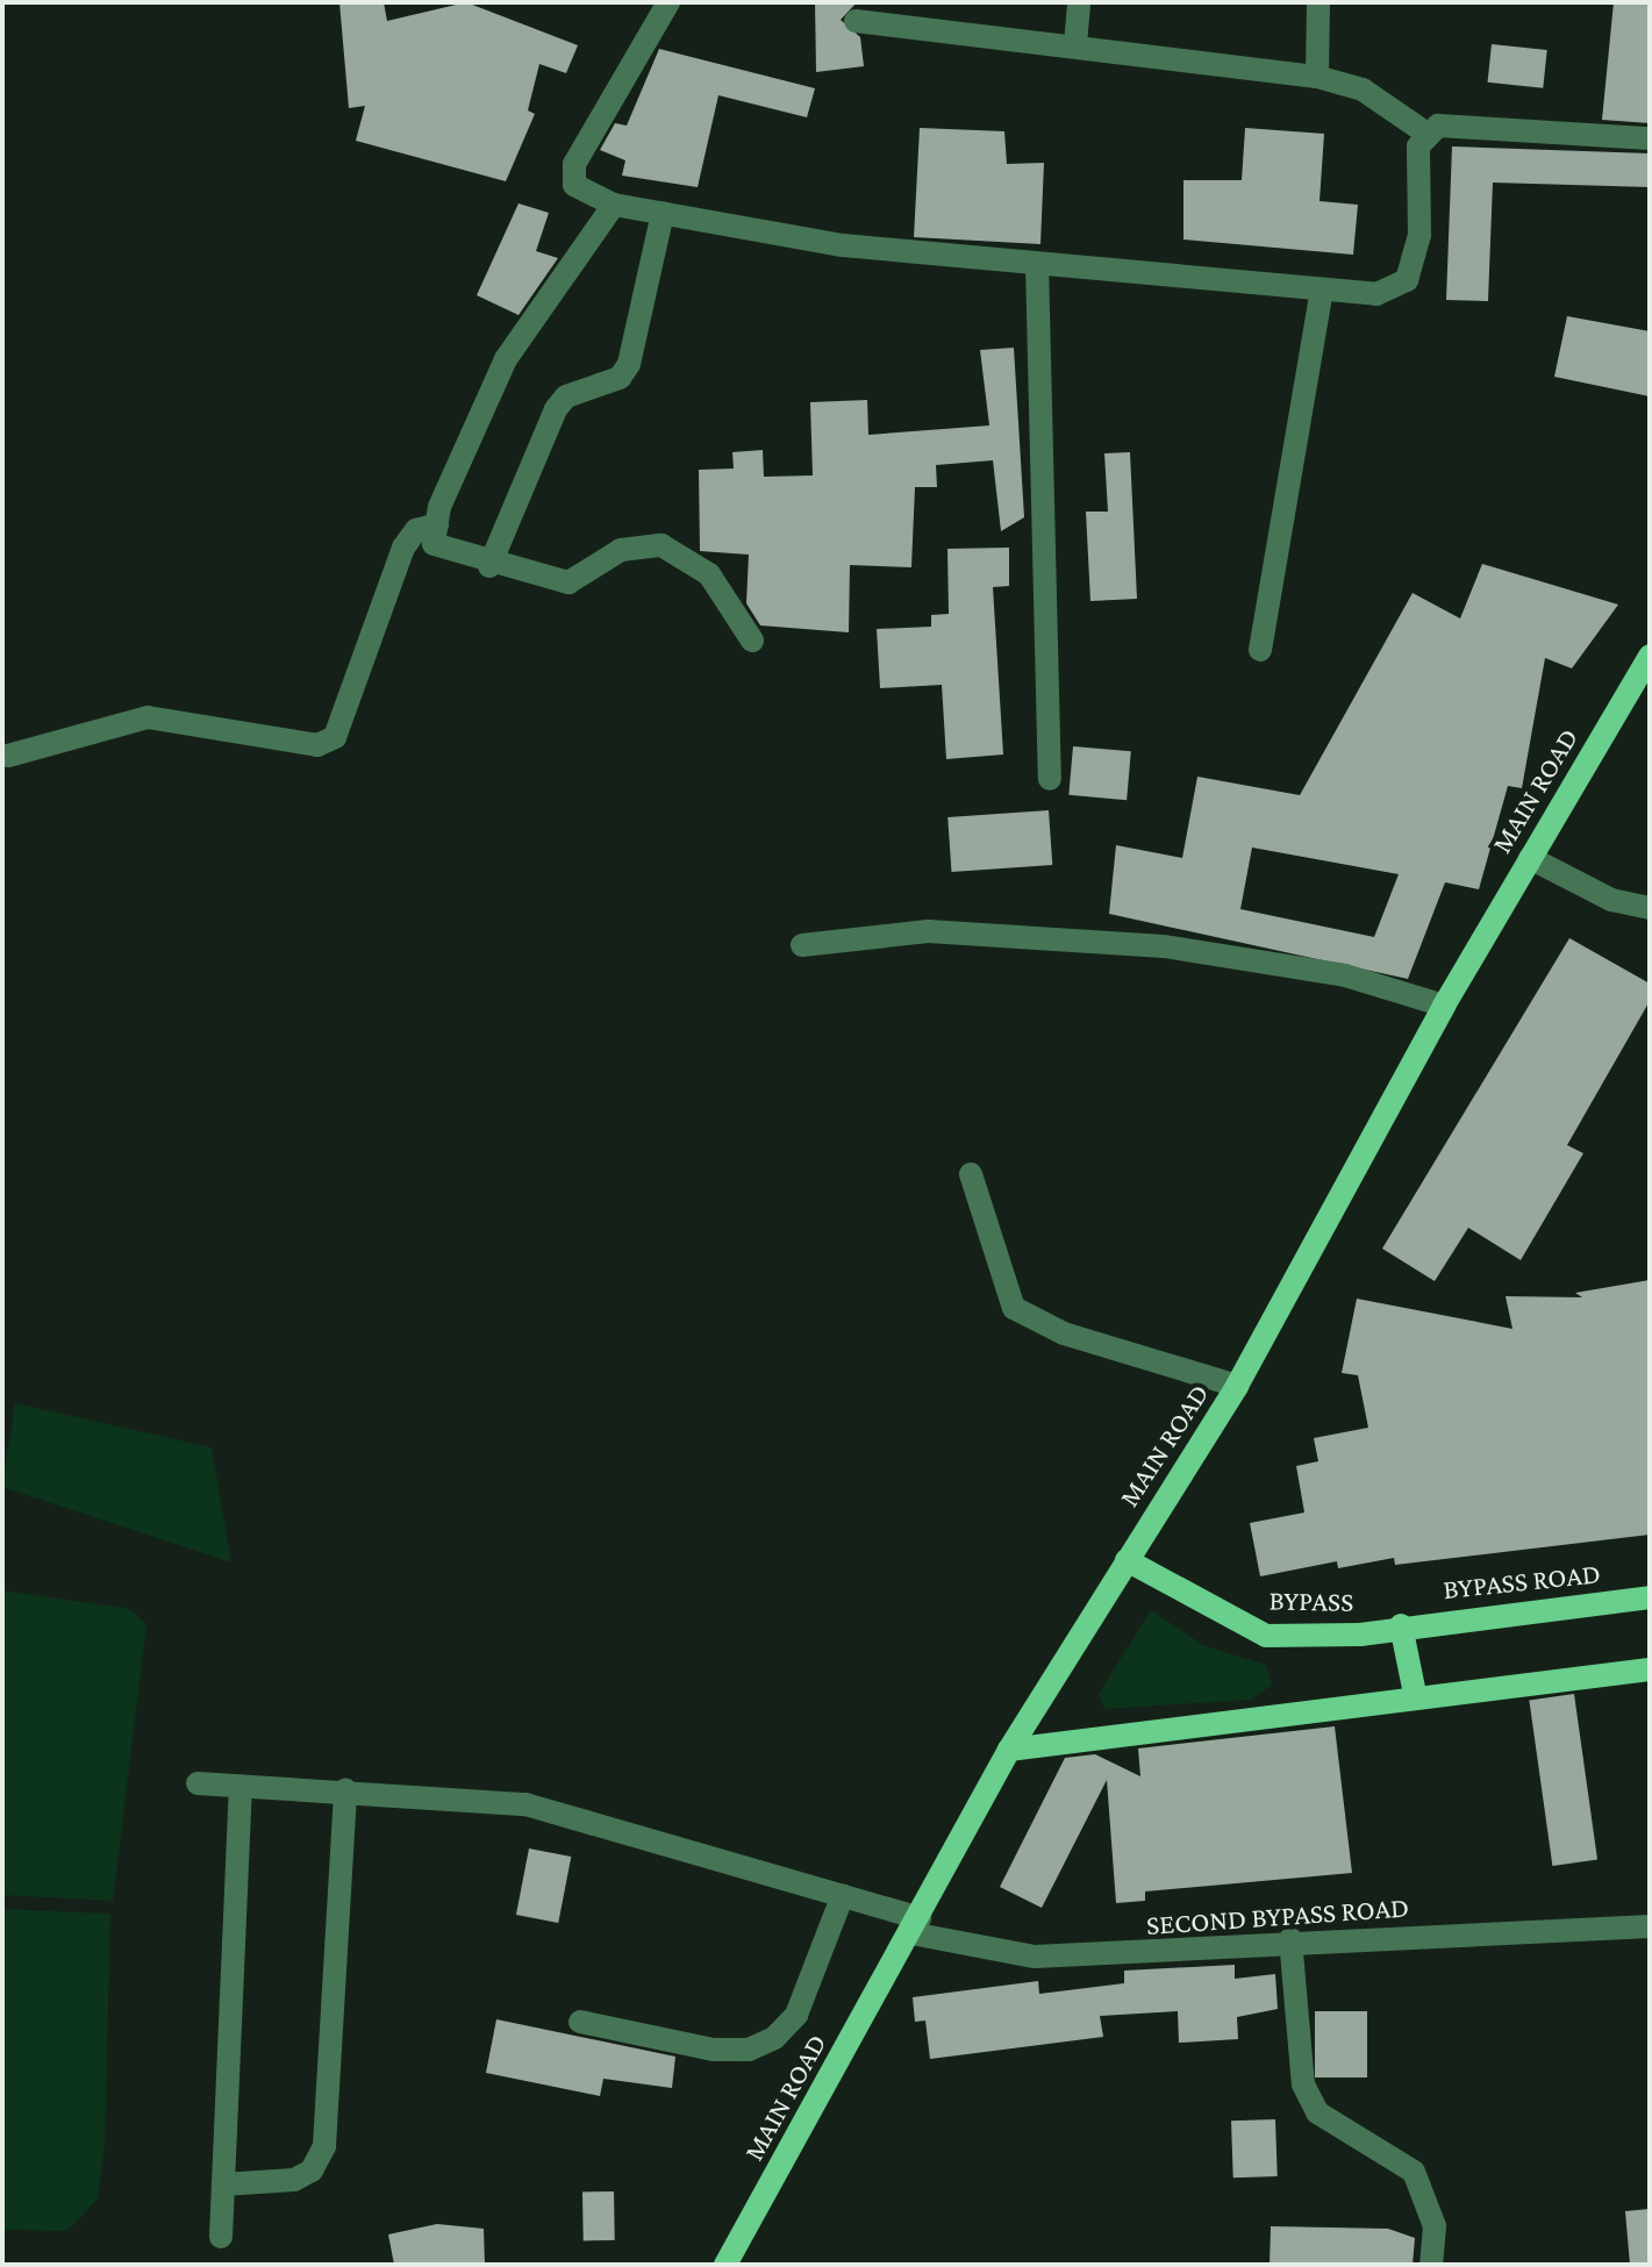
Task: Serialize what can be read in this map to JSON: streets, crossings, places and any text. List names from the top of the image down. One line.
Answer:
{"streets":{"main road":["MAIN ROAD","BYPASS ROAD","BYPASS"],"street":["SECOND BYPASS ROAD"]},"crossings":[["MAIN ROAD","BYPASS"],["MAIN ROAD","SECOND BYPASS ROAD"],["BYPASS ROAD","BYPASS"]]}
